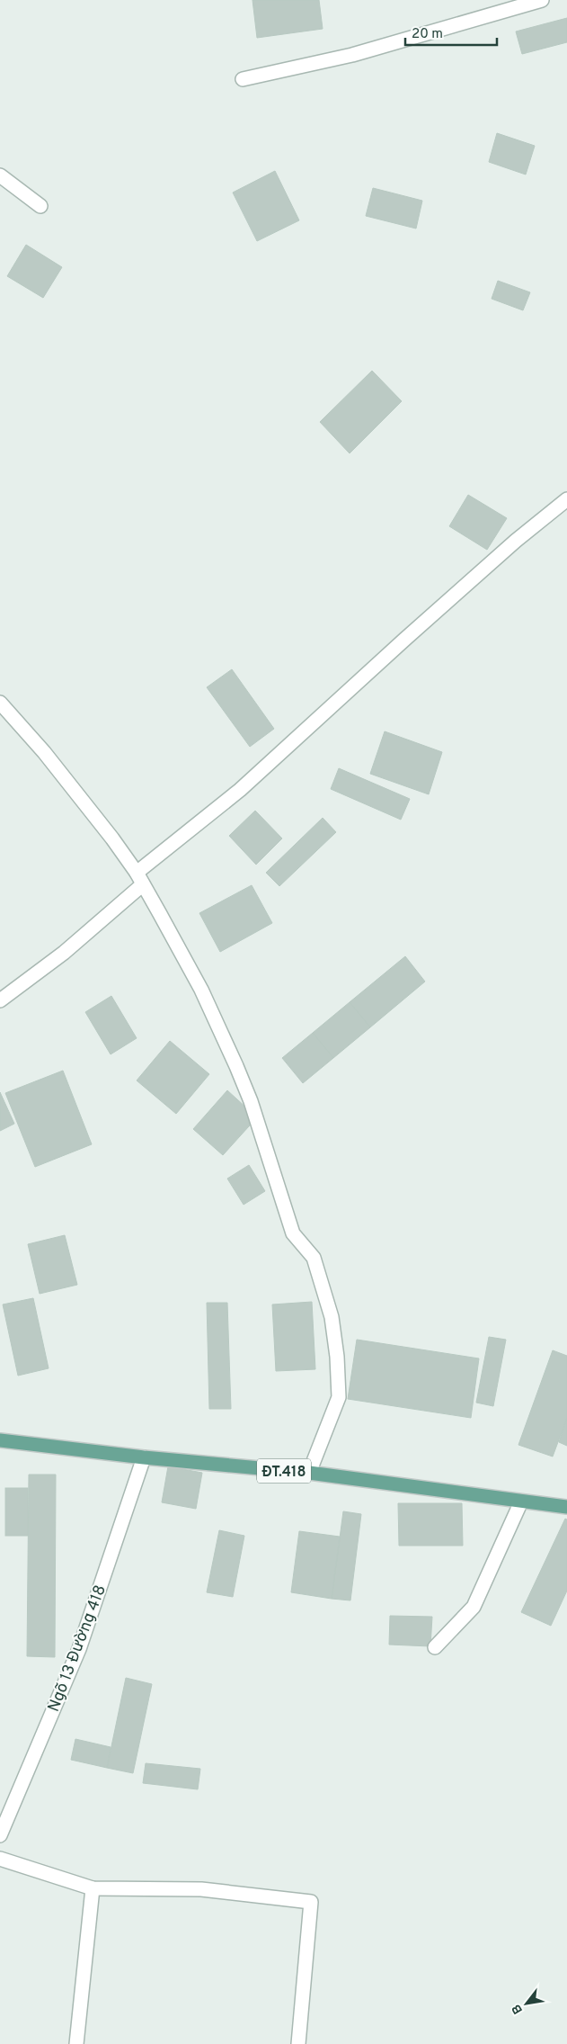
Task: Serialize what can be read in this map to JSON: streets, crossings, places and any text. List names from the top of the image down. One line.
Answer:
{"streets":{"main road":["ĐT.418"],"street":["Ngõ 13 Đường 418"]},"crossings":[["ĐT.418","Ngõ 13 Đường 418"]],"scale_bar":"20 m","north":"bottom left"}
